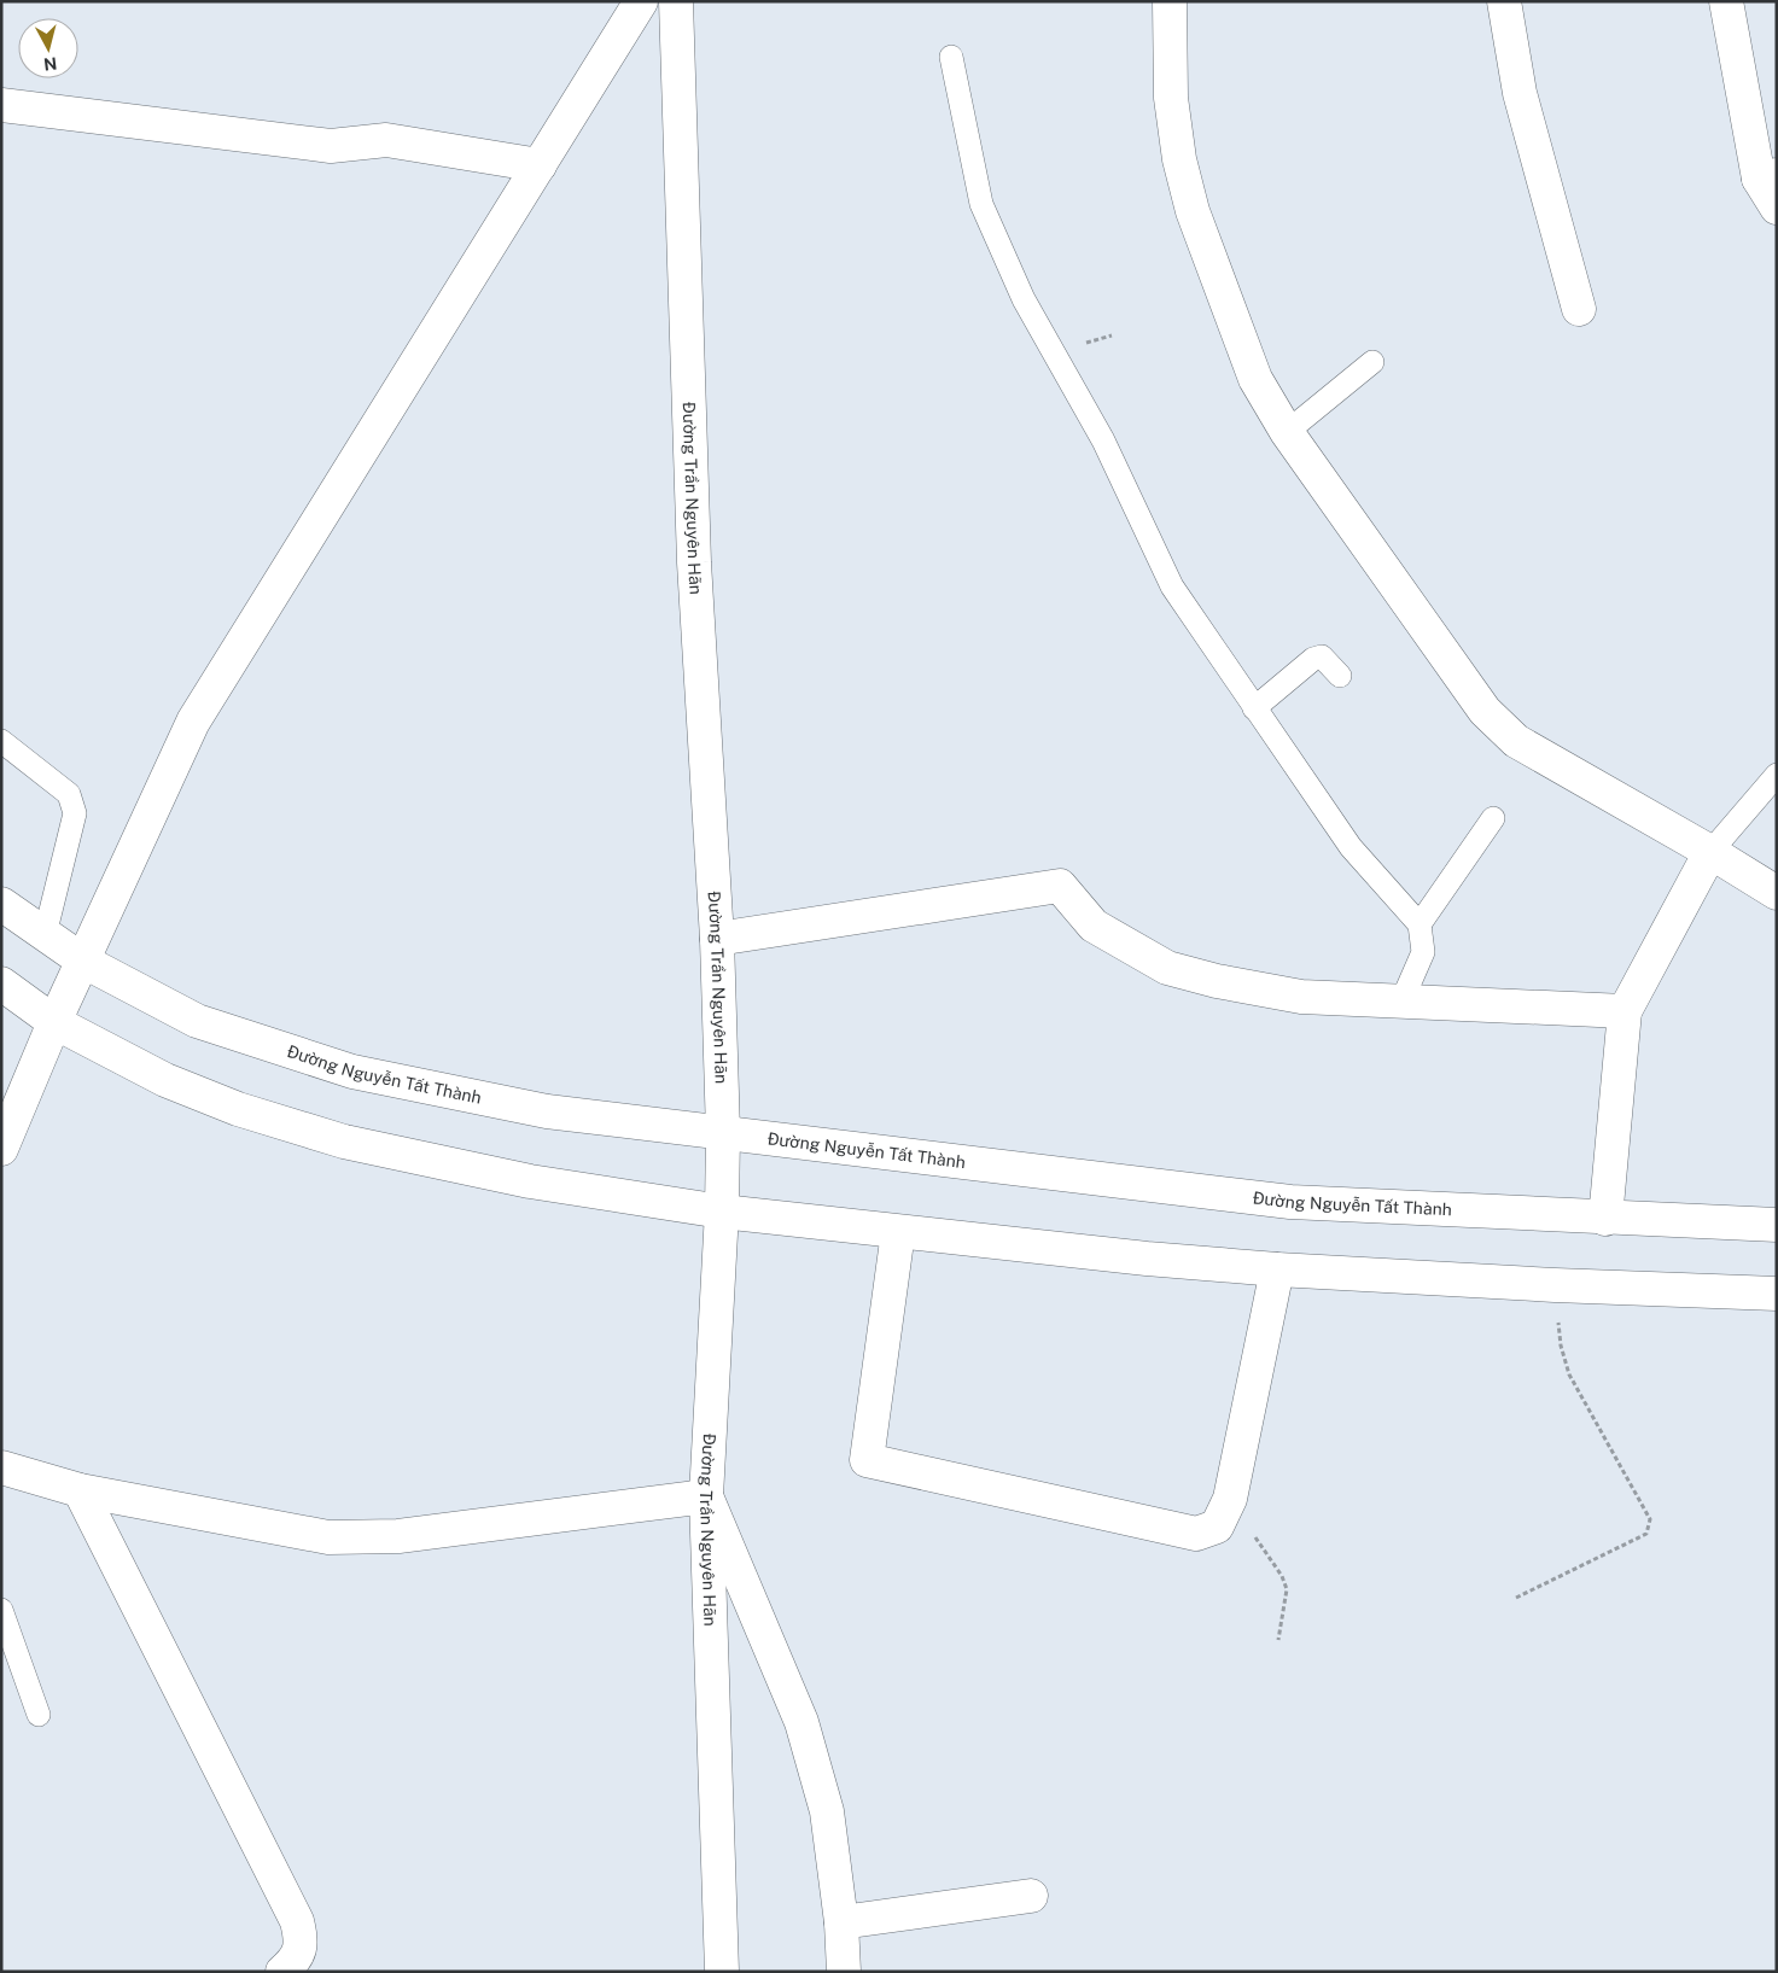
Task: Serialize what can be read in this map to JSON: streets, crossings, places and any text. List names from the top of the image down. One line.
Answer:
{"streets":{"street":["Đường Trần Nguyên Hãn","Đường Nguyễn Tất Thành"]},"crossings":[["Đường Trần Nguyên Hãn","Đường Nguyễn Tất Thành"]],"north":"bottom"}
